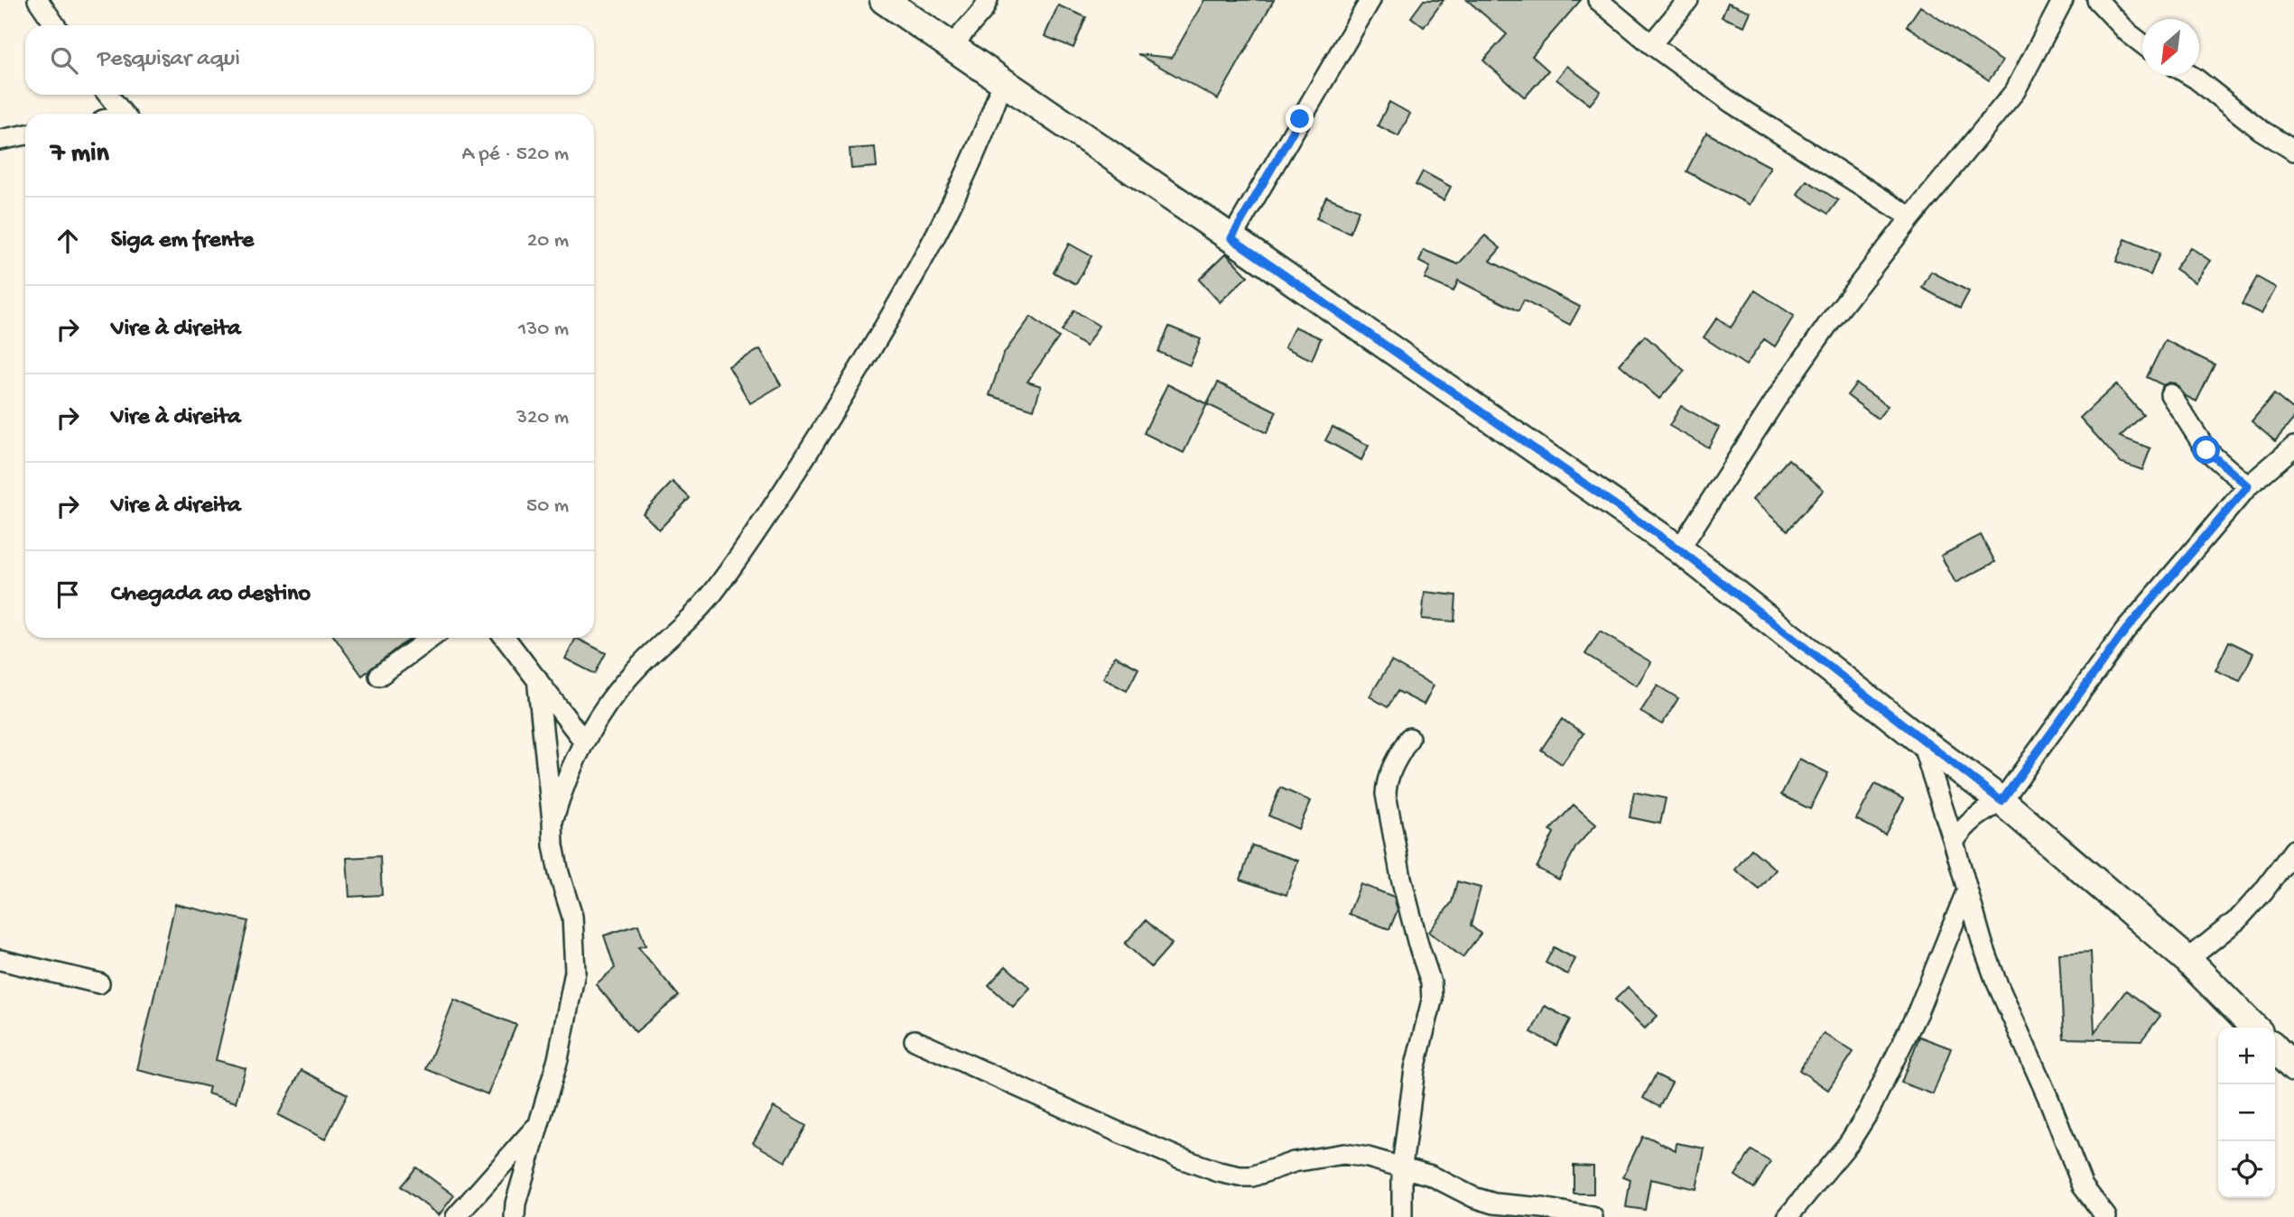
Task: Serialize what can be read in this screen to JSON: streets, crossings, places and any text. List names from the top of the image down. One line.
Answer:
{"north":"bottom left","page":{"search":"Pesquisar aqui","heading":["7 min","A pé · 520 m"],"list":[["Siga em frente","20 m"],["Vire à direita","130 m"],["Vire à direita","320 m"],["Vire à direita","50 m"],"Chegada ao destino"],"map_buttons":["+","−"]}}
